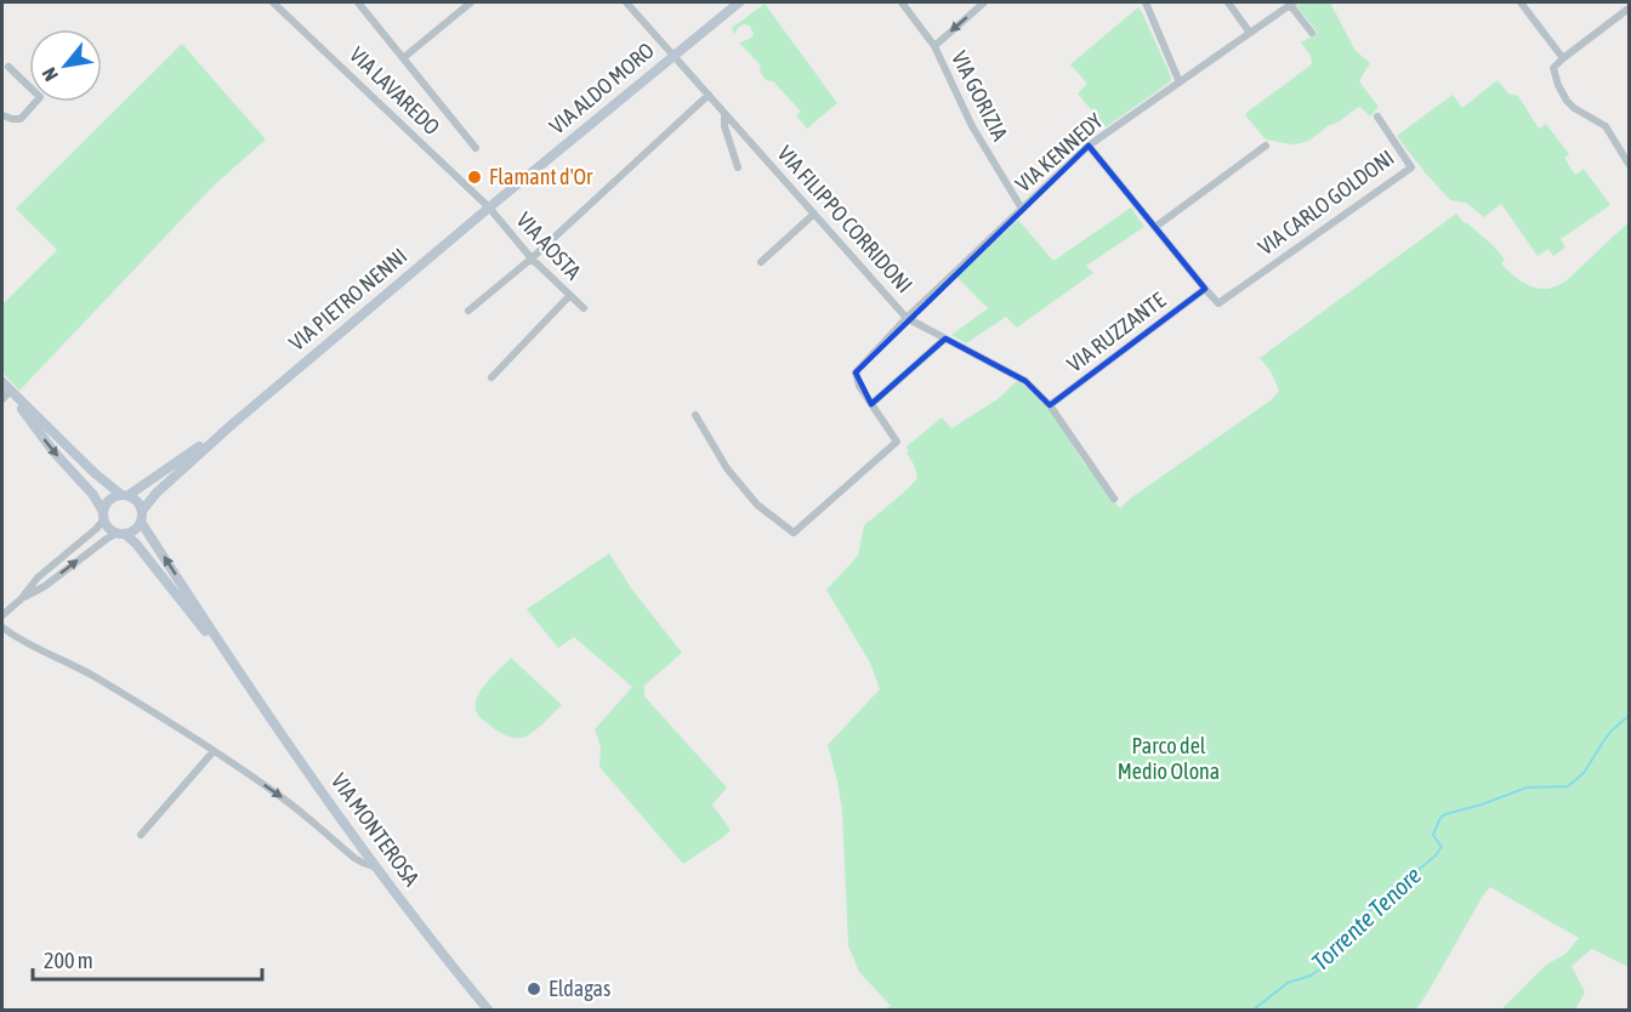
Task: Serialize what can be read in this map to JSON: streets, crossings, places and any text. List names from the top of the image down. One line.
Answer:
{"streets":{"main road":["VIA ALDO MORO","VIA PIETRO NENNI","VIA MONTEROSA"],"street":["VIA LAVAREDO","VIA GORIZIA","VIA KENNEDY","VIA CARLO GOLDONI","VIA FILIPPO CORRIDONI","VIA AOSTA","VIA RUZZANTE"]},"crossings":[["VIA ALDO MORO","VIA LAVAREDO"],["VIA ALDO MORO","VIA FILIPPO CORRIDONI"],["VIA ALDO MORO","VIA AOSTA"],["VIA ALDO MORO","VIA PIETRO NENNI"],["VIA LAVAREDO","VIA AOSTA"],["VIA LAVAREDO","VIA PIETRO NENNI"],["VIA GORIZIA","VIA KENNEDY"],["VIA KENNEDY","VIA FILIPPO CORRIDONI"],["VIA CARLO GOLDONI","VIA RUZZANTE"],["VIA FILIPPO CORRIDONI","VIA RUZZANTE"],["VIA AOSTA","VIA PIETRO NENNI"],["VIA PIETRO NENNI","VIA MONTEROSA"]],"water":["Torrente Tenore"],"parks":["Parco del Medio Olona"],"places":["Flamant d'Or","Eldagas"],"scale_bar":"200 m","north":"bottom left"}
